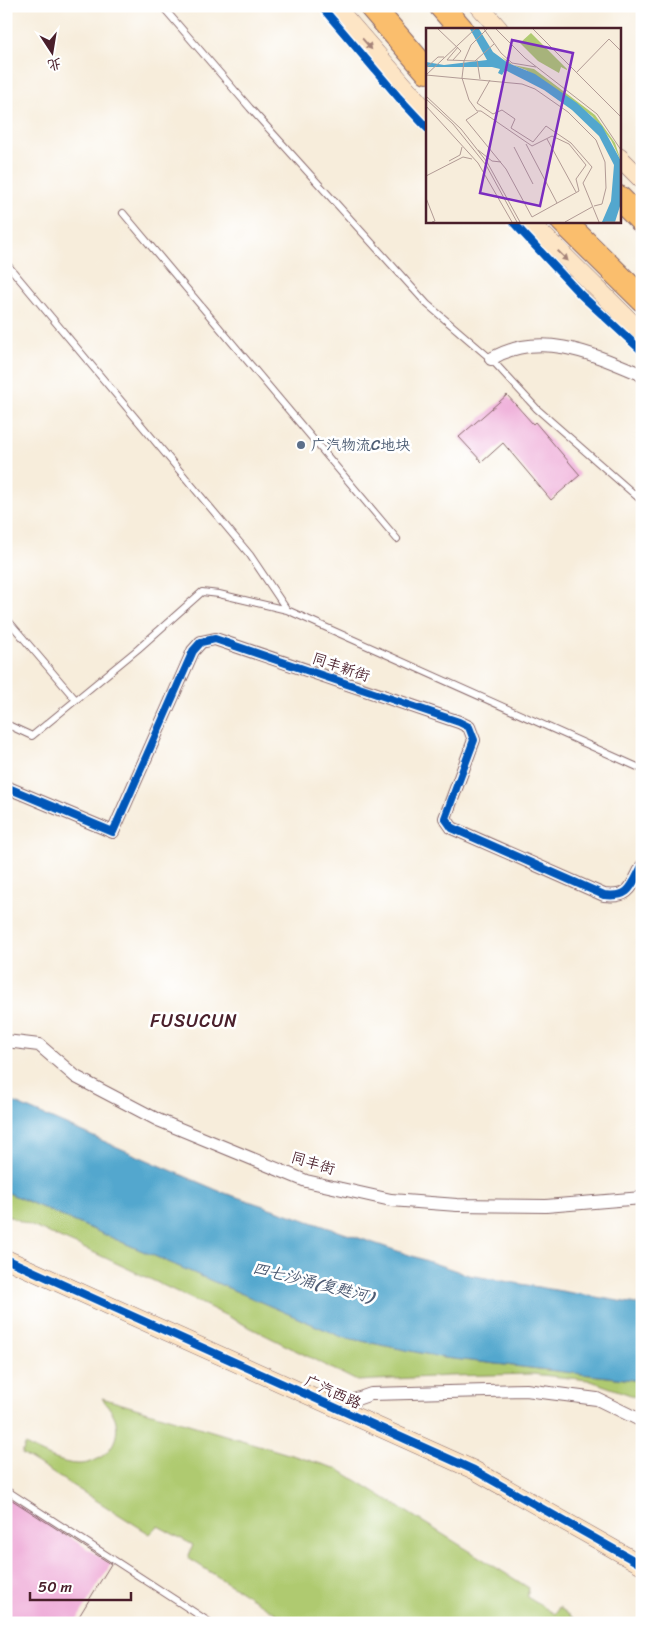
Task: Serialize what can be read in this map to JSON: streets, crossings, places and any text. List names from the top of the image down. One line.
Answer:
{"streets":{"street":["同丰新街","同丰街","广汽西路"]},"districts":["FUSUCUN"],"water":["四七沙涌(复甦河)"],"places":["广汽物流C地块"],"scale_bar":"50 m","north":"bottom"}
